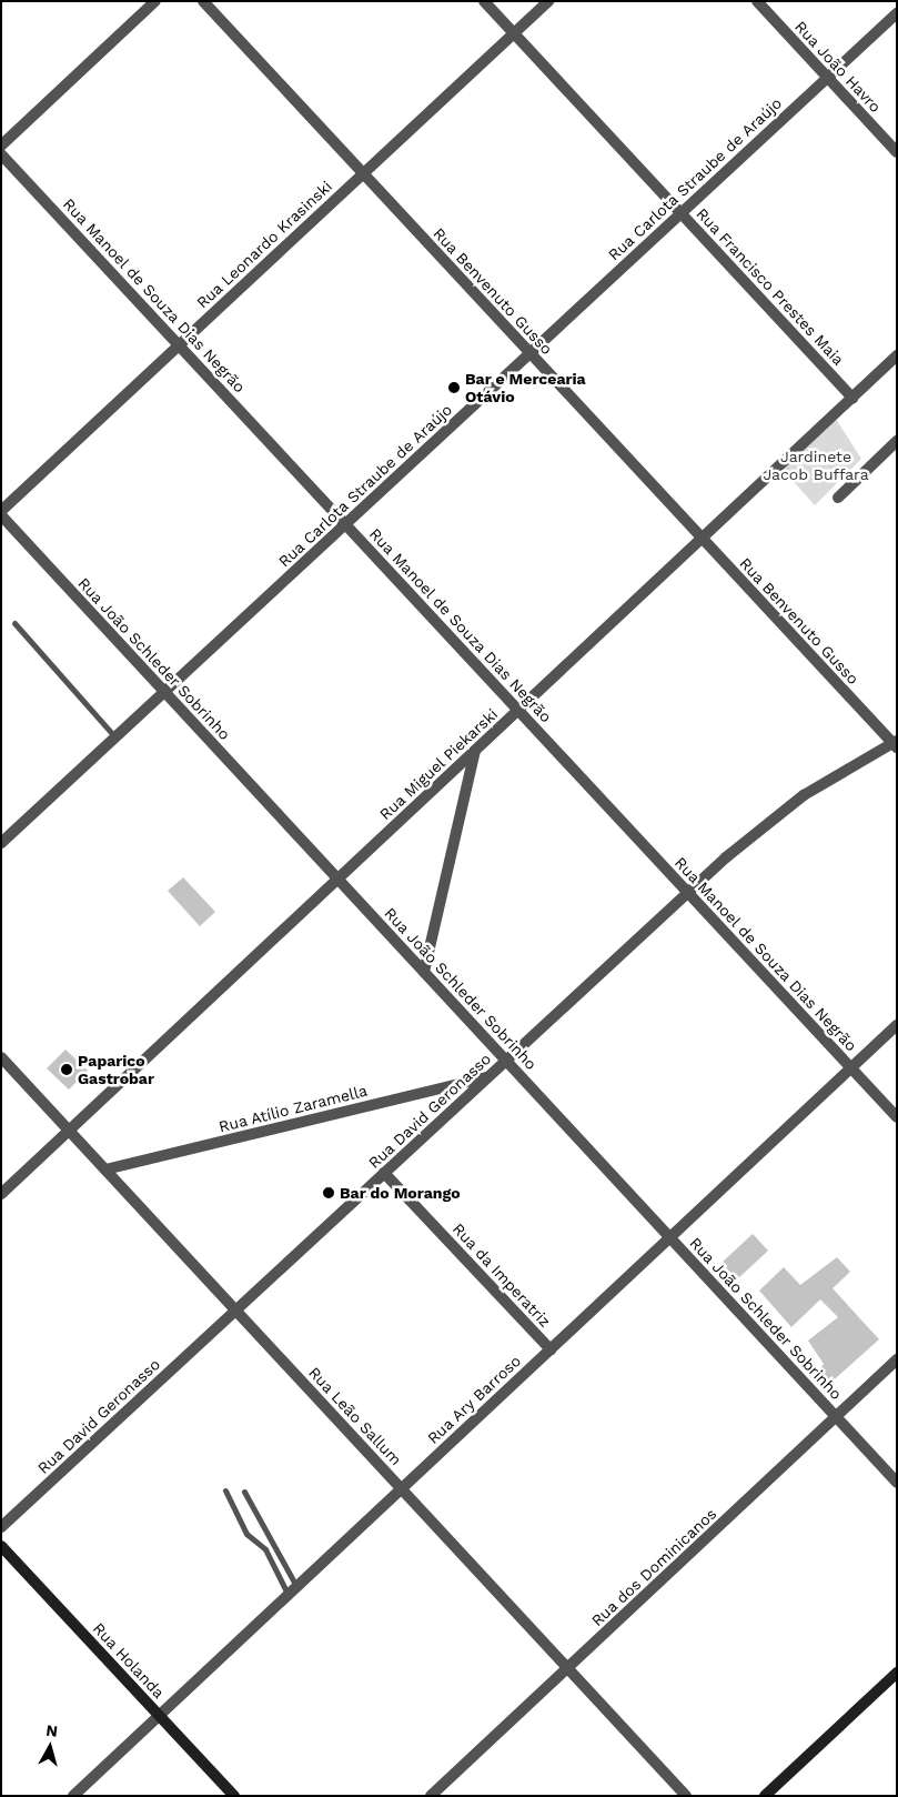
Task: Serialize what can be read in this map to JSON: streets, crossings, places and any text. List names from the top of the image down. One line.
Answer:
{"streets":{"main road":["Rua Holanda"],"street":["Rua João Havro","Rua Carlota Straube de Araújo","Rua Leonardo Krasinski","Rua Francisco Prestes Maia","Rua Benvenuto Gusso","Rua Manoel de Souza Dias Negrão","Rua João Schleder Sobrinho","Rua Miguel Piekarski","Rua Atílio Zaramella","Rua David Geronasso","Rua da Imperatriz","Rua Ary Barroso","Rua Leão Sallum","Rua dos Dominicanos"]},"crossings":[["Rua João Havro","Rua Carlota Straube de Araújo"],["Rua Carlota Straube de Araújo","Rua Francisco Prestes Maia"],["Rua Carlota Straube de Araújo","Rua Benvenuto Gusso"],["Rua Carlota Straube de Araújo","Rua Manoel de Souza Dias Negrão"],["Rua Carlota Straube de Araújo","Rua João Schleder Sobrinho"],["Rua Leonardo Krasinski","Rua Francisco Prestes Maia"],["Rua Leonardo Krasinski","Rua Benvenuto Gusso"],["Rua Leonardo Krasinski","Rua Manoel de Souza Dias Negrão"],["Rua Francisco Prestes Maia","Rua Miguel Piekarski"],["Rua Benvenuto Gusso","Rua Miguel Piekarski"],["Rua Benvenuto Gusso","Rua David Geronasso"],["Rua Manoel de Souza Dias Negrão","Rua Miguel Piekarski"],["Rua Manoel de Souza Dias Negrão","Rua David Geronasso"],["Rua Manoel de Souza Dias Negrão","Rua Ary Barroso"],["Rua João Schleder Sobrinho","Rua Miguel Piekarski"],["Rua João Schleder Sobrinho","Rua David Geronasso"],["Rua João Schleder Sobrinho","Rua Ary Barroso"],["Rua João Schleder Sobrinho","Rua dos Dominicanos"],["Rua Miguel Piekarski","Rua Leão Sallum"],["Rua Atílio Zaramella","Rua David Geronasso"],["Rua Atílio Zaramella","Rua Leão Sallum"],["Rua David Geronasso","Rua da Imperatriz"],["Rua David Geronasso","Rua Leão Sallum"],["Rua da Imperatriz","Rua Ary Barroso"],["Rua Ary Barroso","Rua Leão Sallum"],["Rua Ary Barroso","Rua Holanda"],["Rua Leão Sallum","Rua dos Dominicanos"]],"parks":["Jardinete Jacob Buffara"],"places":["Bar e Mercearia Otávio","Paparico Gastrobar","Bar do Morango"],"north":"top"}
